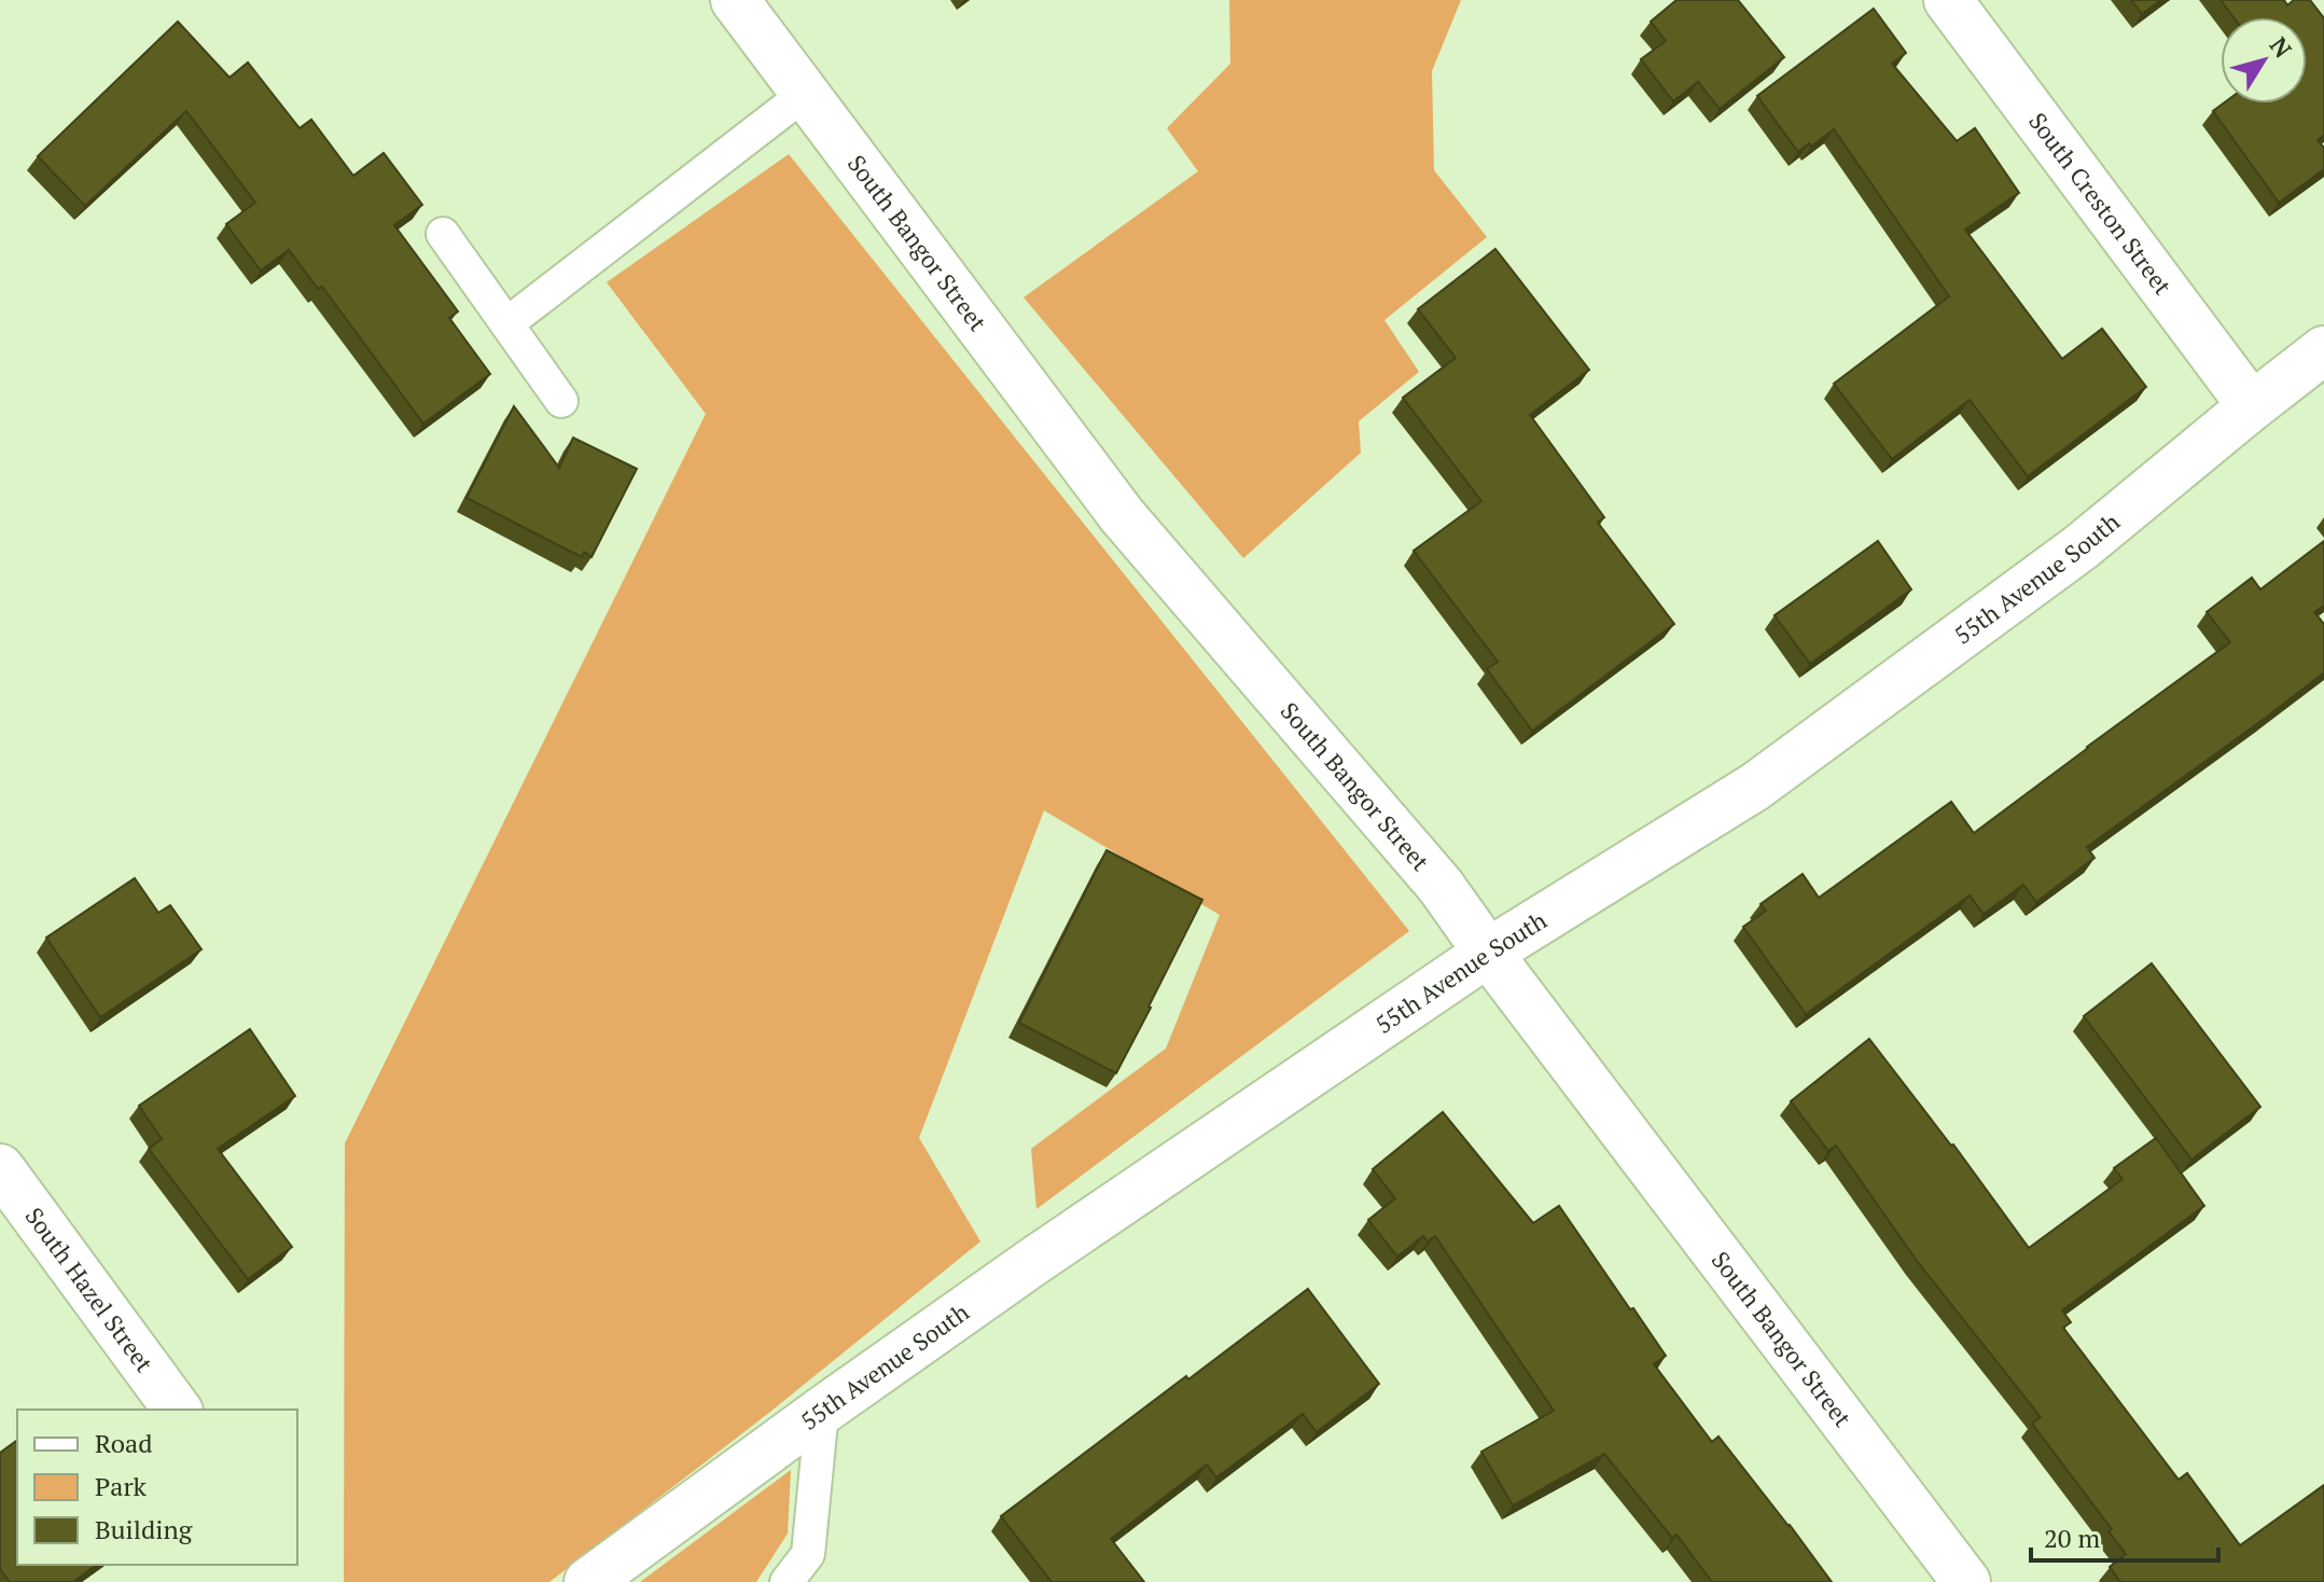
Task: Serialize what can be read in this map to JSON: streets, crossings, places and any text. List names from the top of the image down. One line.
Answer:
{"streets":{"street":["South Creston Street","South Bangor Street","55th Avenue South","South Hazel Street"]},"crossings":[["South Creston Street","55th Avenue South"],["South Bangor Street","55th Avenue South"]],"legend":["Road","Park","Building"],"scale_bar":"20 m","north":"top right"}
